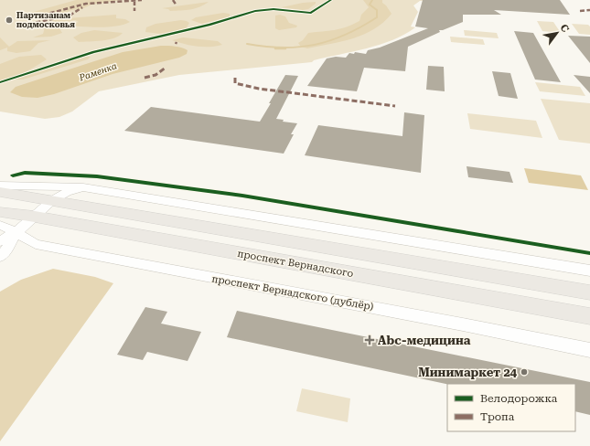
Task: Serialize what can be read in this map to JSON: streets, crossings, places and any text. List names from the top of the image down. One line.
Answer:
{"streets":{"main road":["проспект Вернадского"],"street":["проспект Вернадского (дублёр)"]},"water":["Раменка"],"places":{"other":["Партизанам подмосковья","Минимаркет 24"],"health":["Abc-медицина"]},"legend":["Велодорожка","Тропа"],"north":"top right"}
